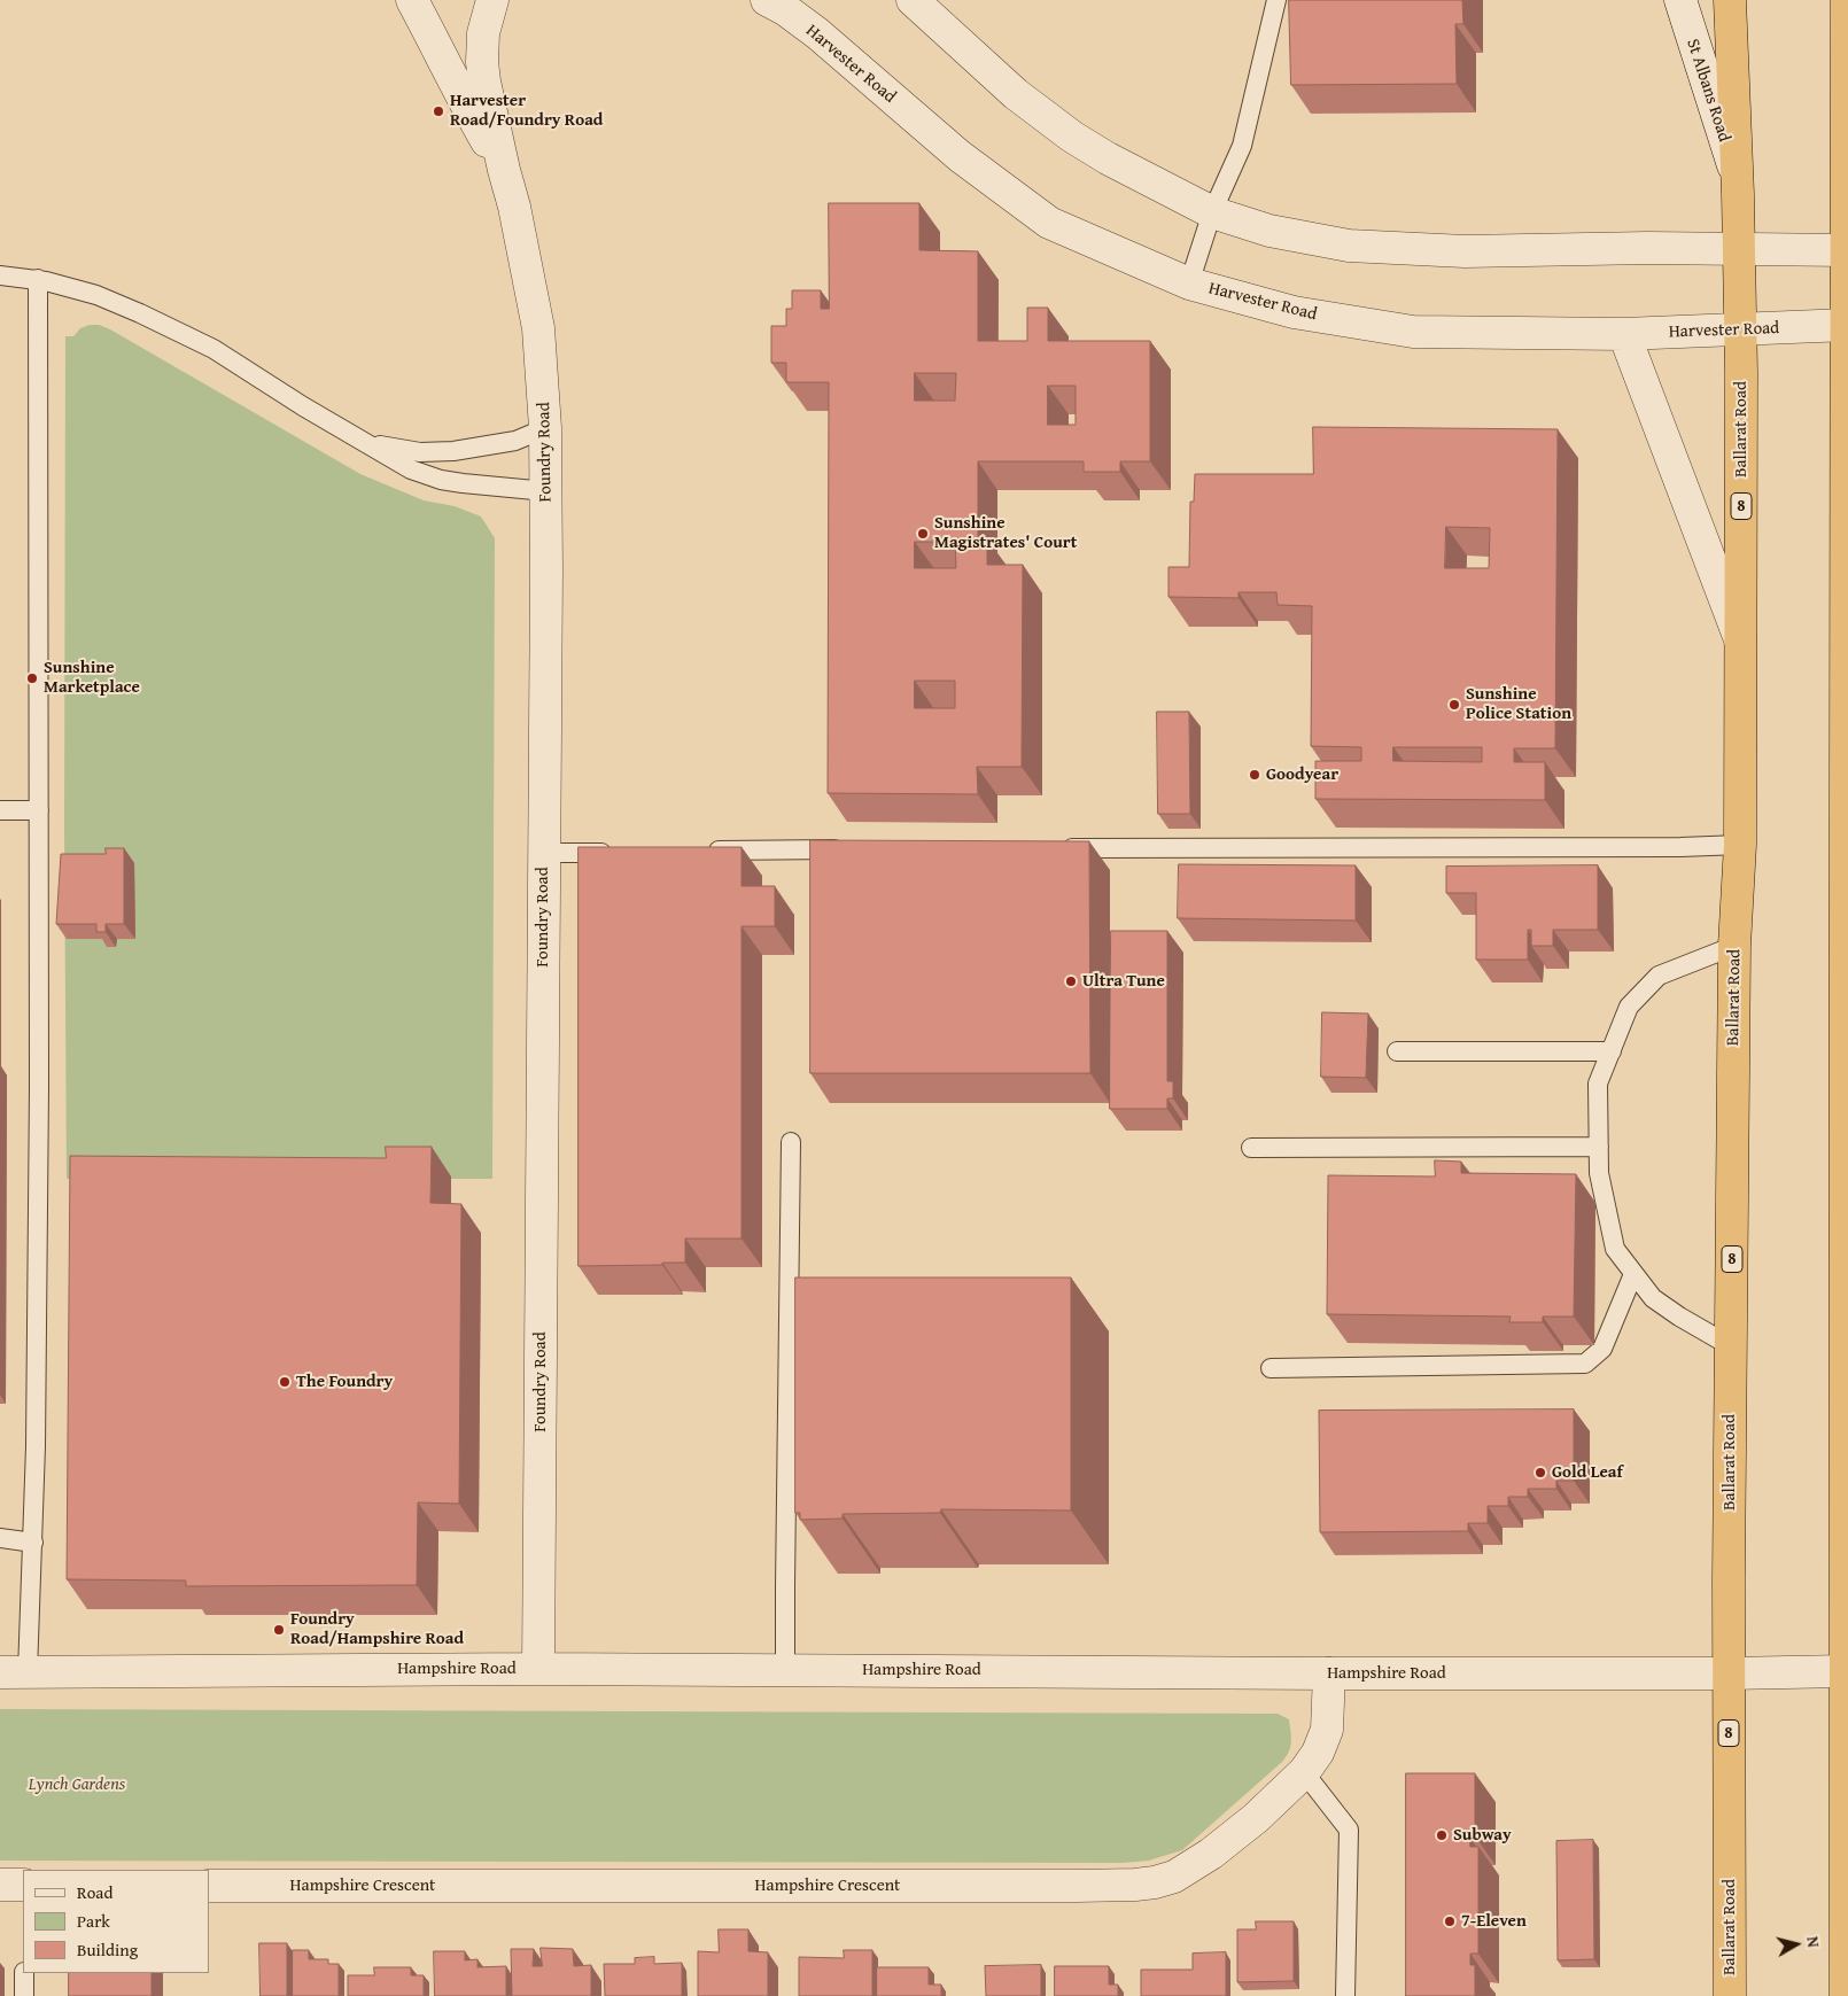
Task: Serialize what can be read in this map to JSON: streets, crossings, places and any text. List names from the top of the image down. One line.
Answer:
{"streets":{"highway":["Ballarat Road","8"],"street":["Harvester Road","St Albans Road","Foundry Road","Hampshire Road","Hampshire Crescent"]},"crossings":[["Harvester Road","Ballarat Road"],["St Albans Road","Ballarat Road"],["Ballarat Road","Hampshire Road"],["Foundry Road","Hampshire Road"],["Hampshire Road","Hampshire Crescent"]],"parks":["Lynch Gardens"],"places":["Harvester Road/Foundry Road","Sunshine Magistrates' Court","Sunshine Marketplace","Sunshine Police Station","Goodyear","Ultra Tune","The Foundry","Gold Leaf","Foundry Road/Hampshire Road","Subway","7-Eleven"],"legend":["Road","Park","Building"],"north":"right"}
